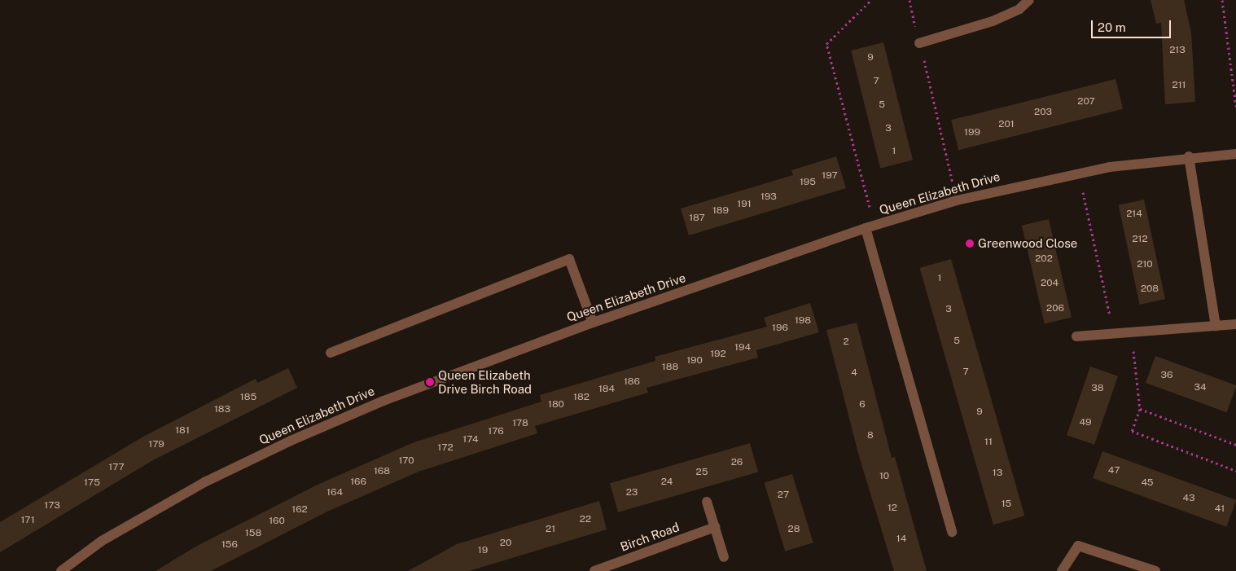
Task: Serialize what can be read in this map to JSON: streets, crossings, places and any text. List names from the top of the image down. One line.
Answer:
{"streets":{"street":["Queen Elizabeth Drive","Birch Road"]},"places":["Greenwood Close","Queen Elizabeth Drive Birch Road"],"house_numbers":["213","9","7","211","207","5","203","201","3","199","1","197","195","193","191","189","214","187","212","202","210","1","204","208","206","3","198","196","5","2","194","192","190","188","7","4","36","186","34","38","184","185","182","180","6","183","9","49","178","181","176","8","174","11","179","172","170","26","177","47","168","25","13","10","166","24","175","45","164","23","27","43","15","173","12","41","162","22","171","160","21","28","158","14","20","156","19"],"scale_bar":"20 m"}
